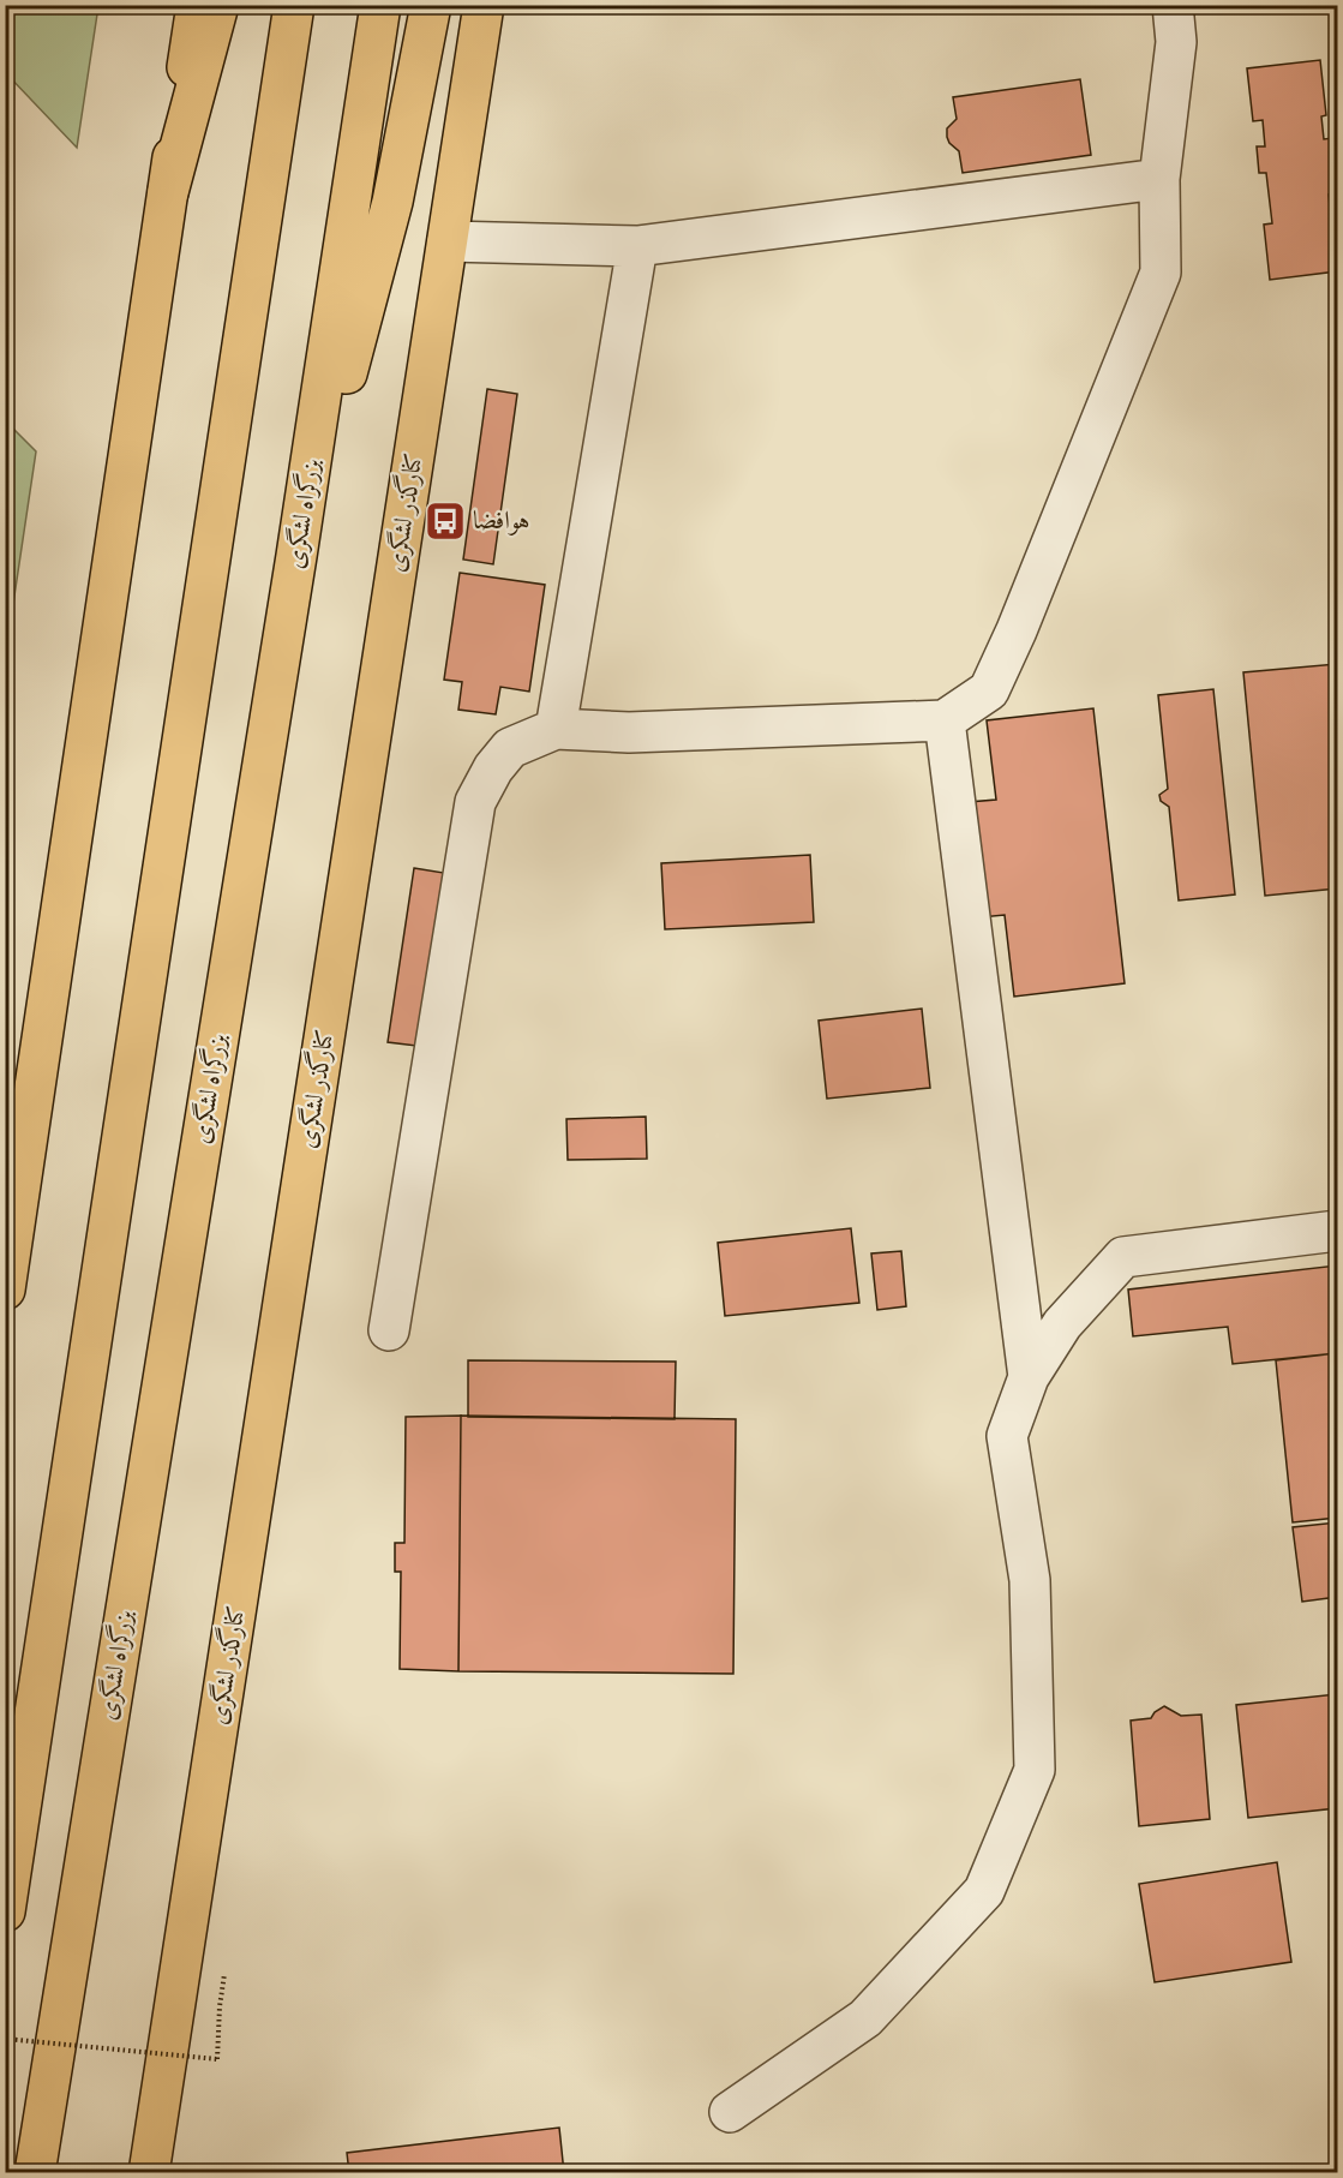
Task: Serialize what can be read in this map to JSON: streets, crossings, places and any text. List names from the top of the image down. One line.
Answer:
{"streets":{"main road":["کنارگذر لشگری","بزرگراه لشگری"]},"places":{"bus stop":["هوافضا"]}}
